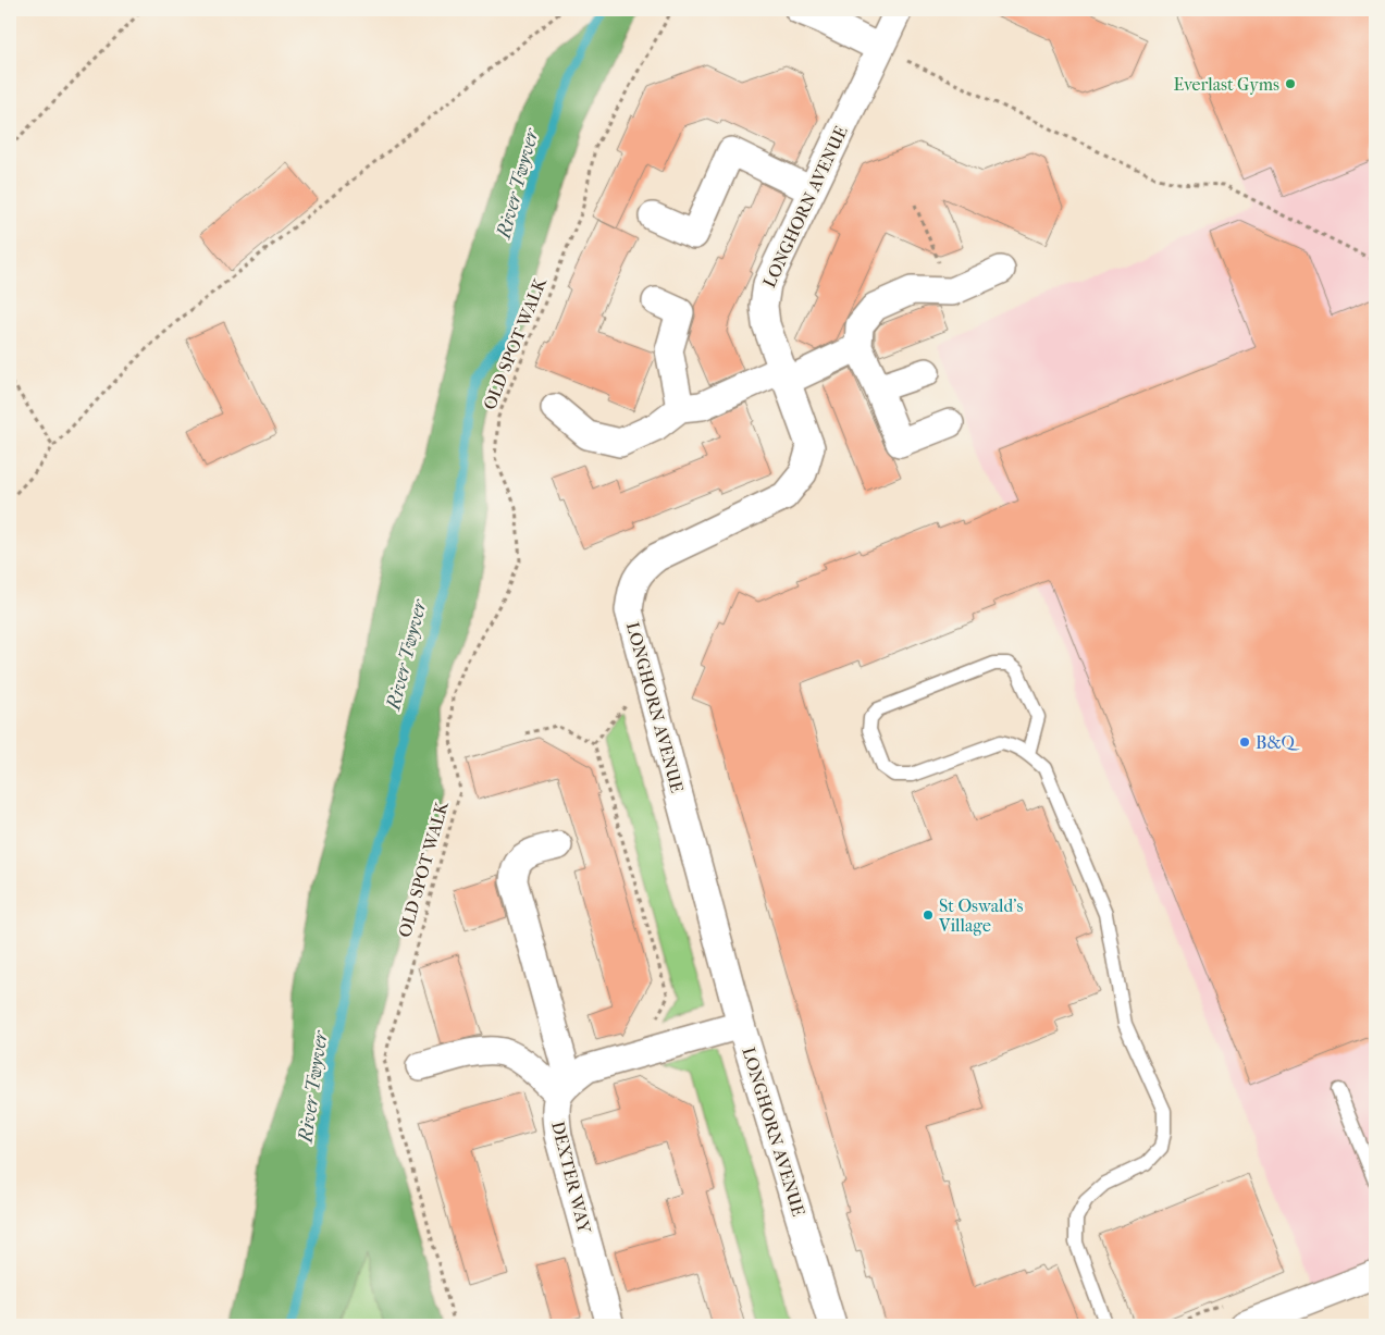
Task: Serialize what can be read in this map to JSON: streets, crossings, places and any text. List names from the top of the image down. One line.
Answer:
{"streets":{"street":["LONGHORN AVENUE","DEXTER WAY"],"path":["OLD SPOT WALK"]},"water":["River Twyver"],"places":["Everlast Gyms","B&Q","St Oswald's Village"]}
